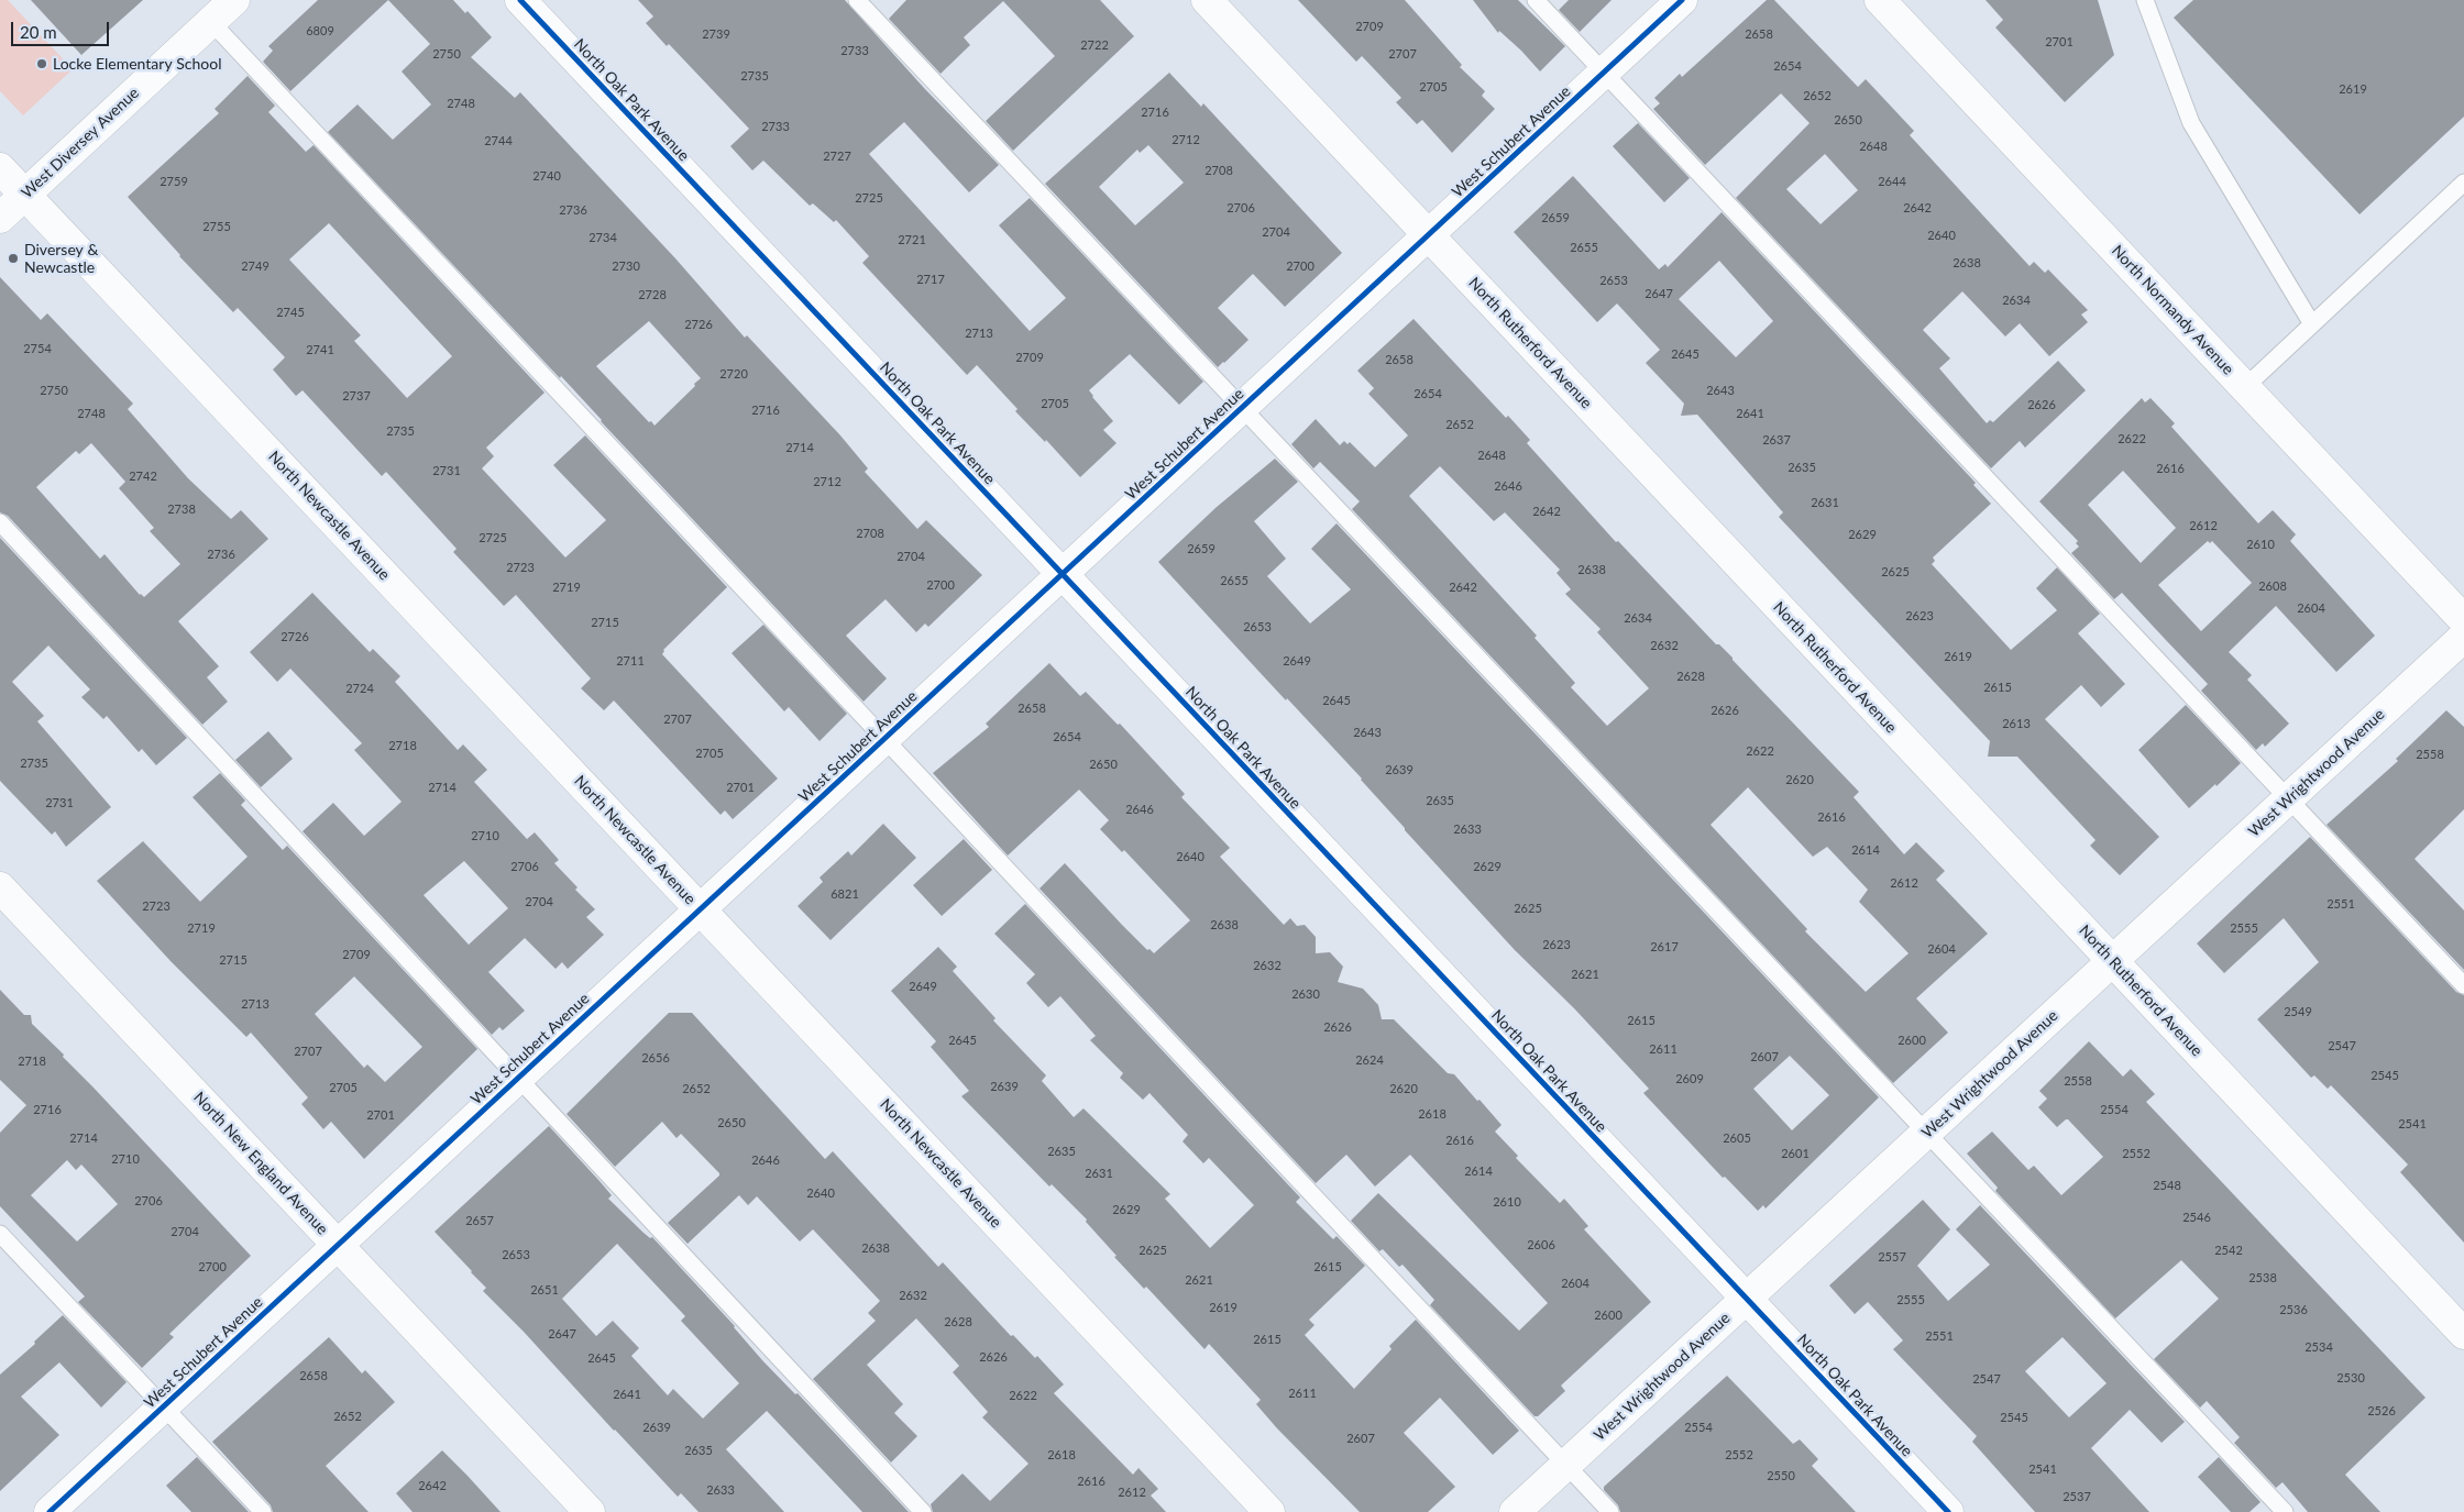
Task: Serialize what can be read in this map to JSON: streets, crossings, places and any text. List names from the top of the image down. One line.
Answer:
{"streets":{"street":["North Oak Park Avenue","West Schubert Avenue","West Diversey Avenue","North Normandy Avenue","North Rutherford Avenue","North Newcastle Avenue","West Wrightwood Avenue","North New England Avenue"]},"crossings":[["North Oak Park Avenue","West Schubert Avenue"],["North Oak Park Avenue","West Wrightwood Avenue"],["West Schubert Avenue","North Rutherford Avenue"],["West Schubert Avenue","North Newcastle Avenue"],["West Schubert Avenue","North New England Avenue"],["West Diversey Avenue","North Newcastle Avenue"],["North Rutherford Avenue","West Wrightwood Avenue"]],"places":["Locke Elementary School","Diversey & Newcastle"],"house_numbers":["2709","6809","2739","2658","2701","2722","2733","2750","2707","2654","2735","2705","2619","2652","2748","2716","2650","2733","2712","2744","2648","2727","2708","2740","2759","2644","2725","2706","2642","2736","2659","2755","2704","2640","2734","2721","2655","2638","2749","2730","2700","2717","2653","2647","2728","2634","2745","2726","2713","2754","2741","2645","2709","2658","2720","2750","2643","2654","2737","2705","2626","2716","2748","2641","2652","2735","2622","2637","2714","2648","2635","2616","2731","2742","2712","2646","2631","2738","2642","2612","2708","2629","2725","2610","2659","2736","2704","2723","2638","2625","2655","2700","2608","2719","2642","2604","2623","2634","2715","2653","2726","2632","2619","2711","2649","2628","2615","2724","2645","2658","2626","2707","2613","2643","2654","2718","2622","2705","2558","2735","2650","2639","2620","2714","2701","2635","2731","2646","2616","2633","2710","2614","2640","2706","2629","2612","6821","2704","2551","2723","2625","2638","2719","2555","2623","2617","2604","2709","2715","2632","2621","2649","2630","2713","2549","2615","2626","2645","2600","2547","2611","2707","2607","2656","2624","2718","2545","2609","2558","2639","2705","2652","2620","2716","2554","2618","2701","2650","2541","2714","2605","2616","2635","2601","2552","2710","2646","2614","2631","2548","2640","2706","2610","2629","2546","2657","2704","2606","2638","2625","2542","2653","2557","2700","2615","2538","2621","2604","2651","2632","2555","2619","2536","2600","2628","2647","2551","2615","2534","2626","2645","2658","2530","2547","2611","2641","2622","2526","2652","2545","2639","2554","2607","2635","2618","2552","2541","2550","2616","2642","2633","2612","2537"],"scale_bar":"20 m"}
